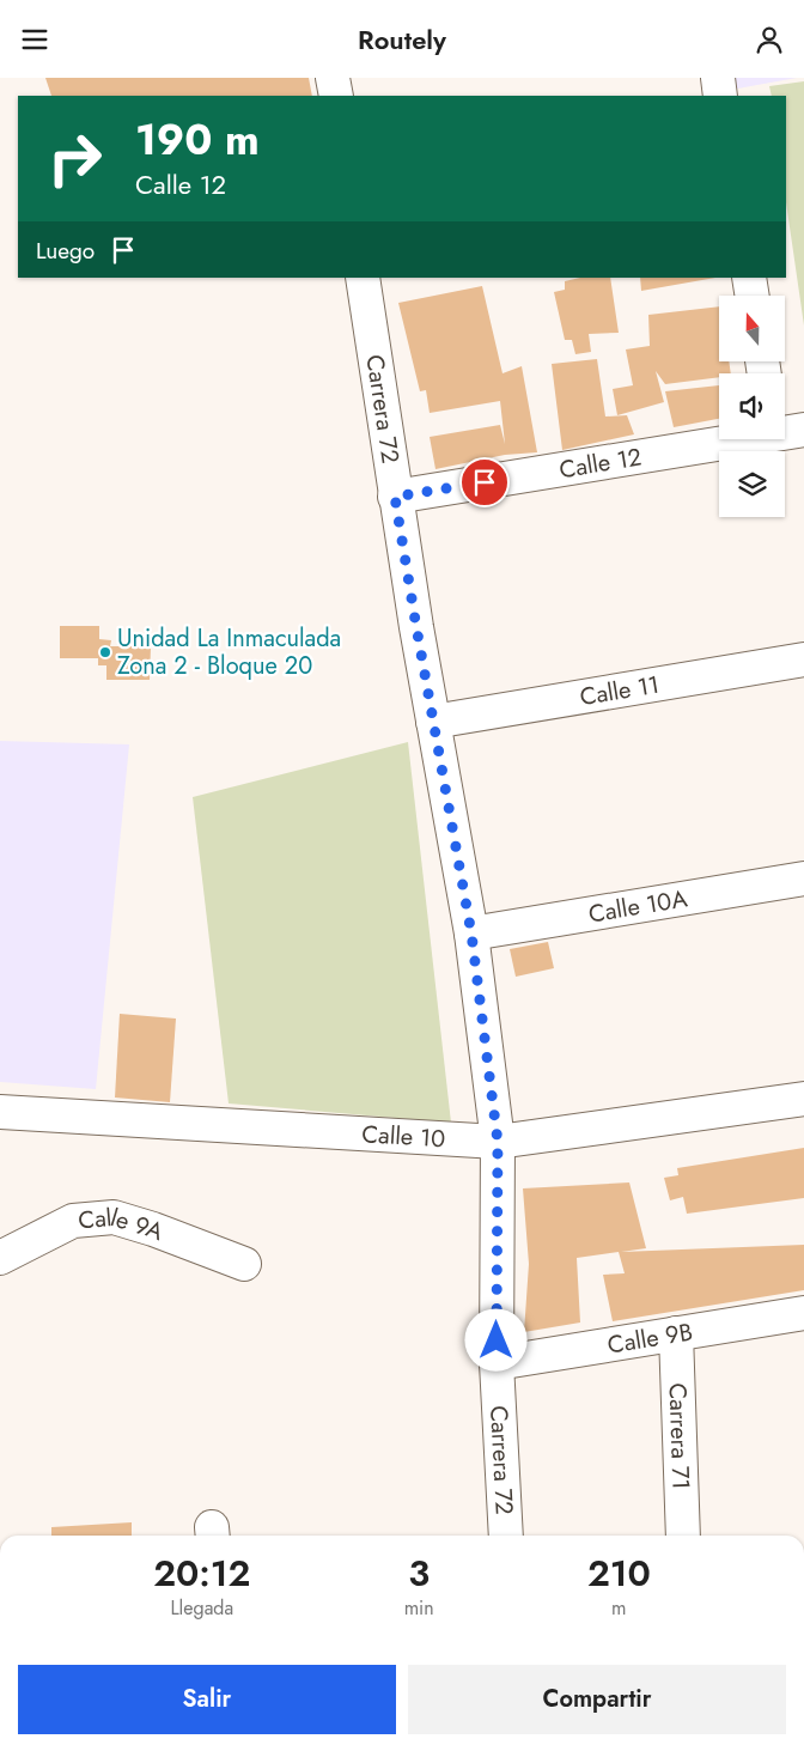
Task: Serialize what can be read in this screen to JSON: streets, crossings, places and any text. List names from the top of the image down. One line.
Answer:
{"streets":{"street":["Carrera 72","Calle 12","Calle 11","Calle 10A","Calle 10","Calle 9A","Calle 9B","Carrera 71"]},"crossings":[["Carrera 72","Calle 12"],["Carrera 72","Calle 11"],["Carrera 72","Calle 10A"],["Carrera 72","Calle 10"],["Carrera 72","Calle 9B"],["Calle 9B","Carrera 71"]],"places":["Unidad La Inmaculada Zona 2 - Bloque 20"],"north":"top","page":{"header":"Routely","turn":["190 m","Calle 12"],"then":"Luego","eta":["20:12","Llegada","3","min","210","m"],"buttons":["Salir","Compartir"]}}
